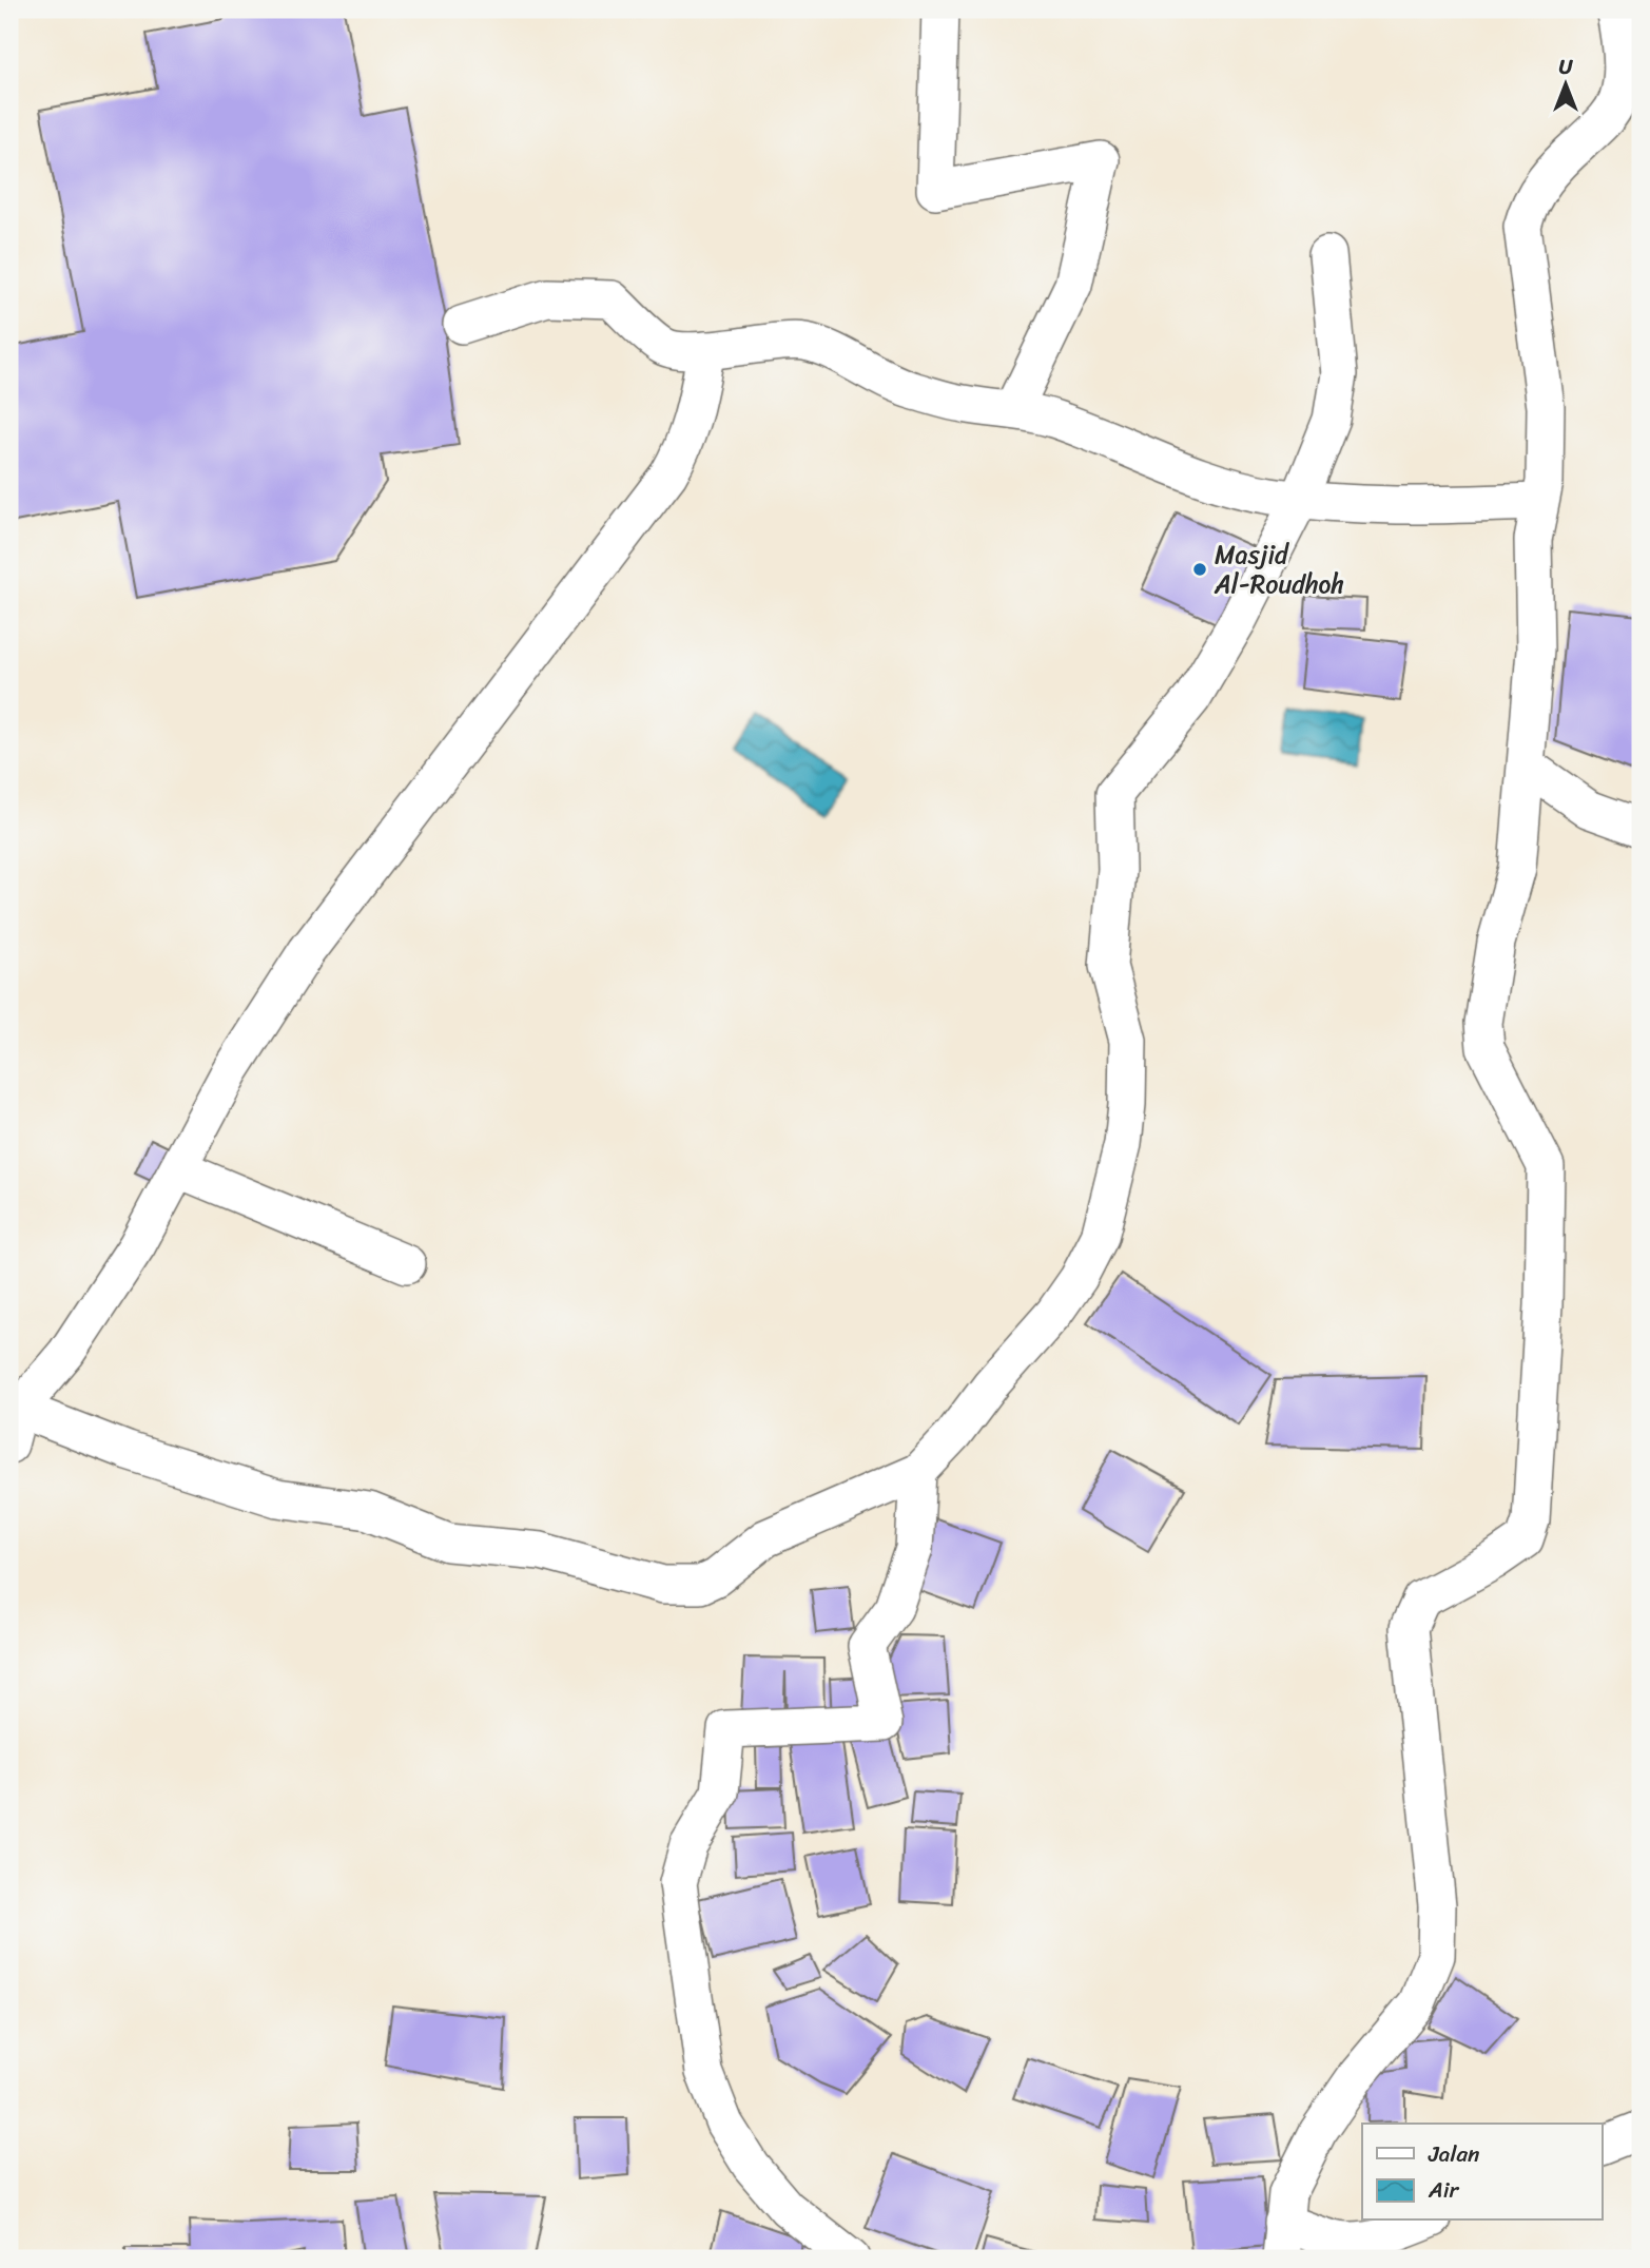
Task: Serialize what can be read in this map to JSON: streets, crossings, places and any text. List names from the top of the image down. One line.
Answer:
{"places":["Masjid Al-Roudhoh"],"legend":["Jalan","Air"],"north":"top"}
